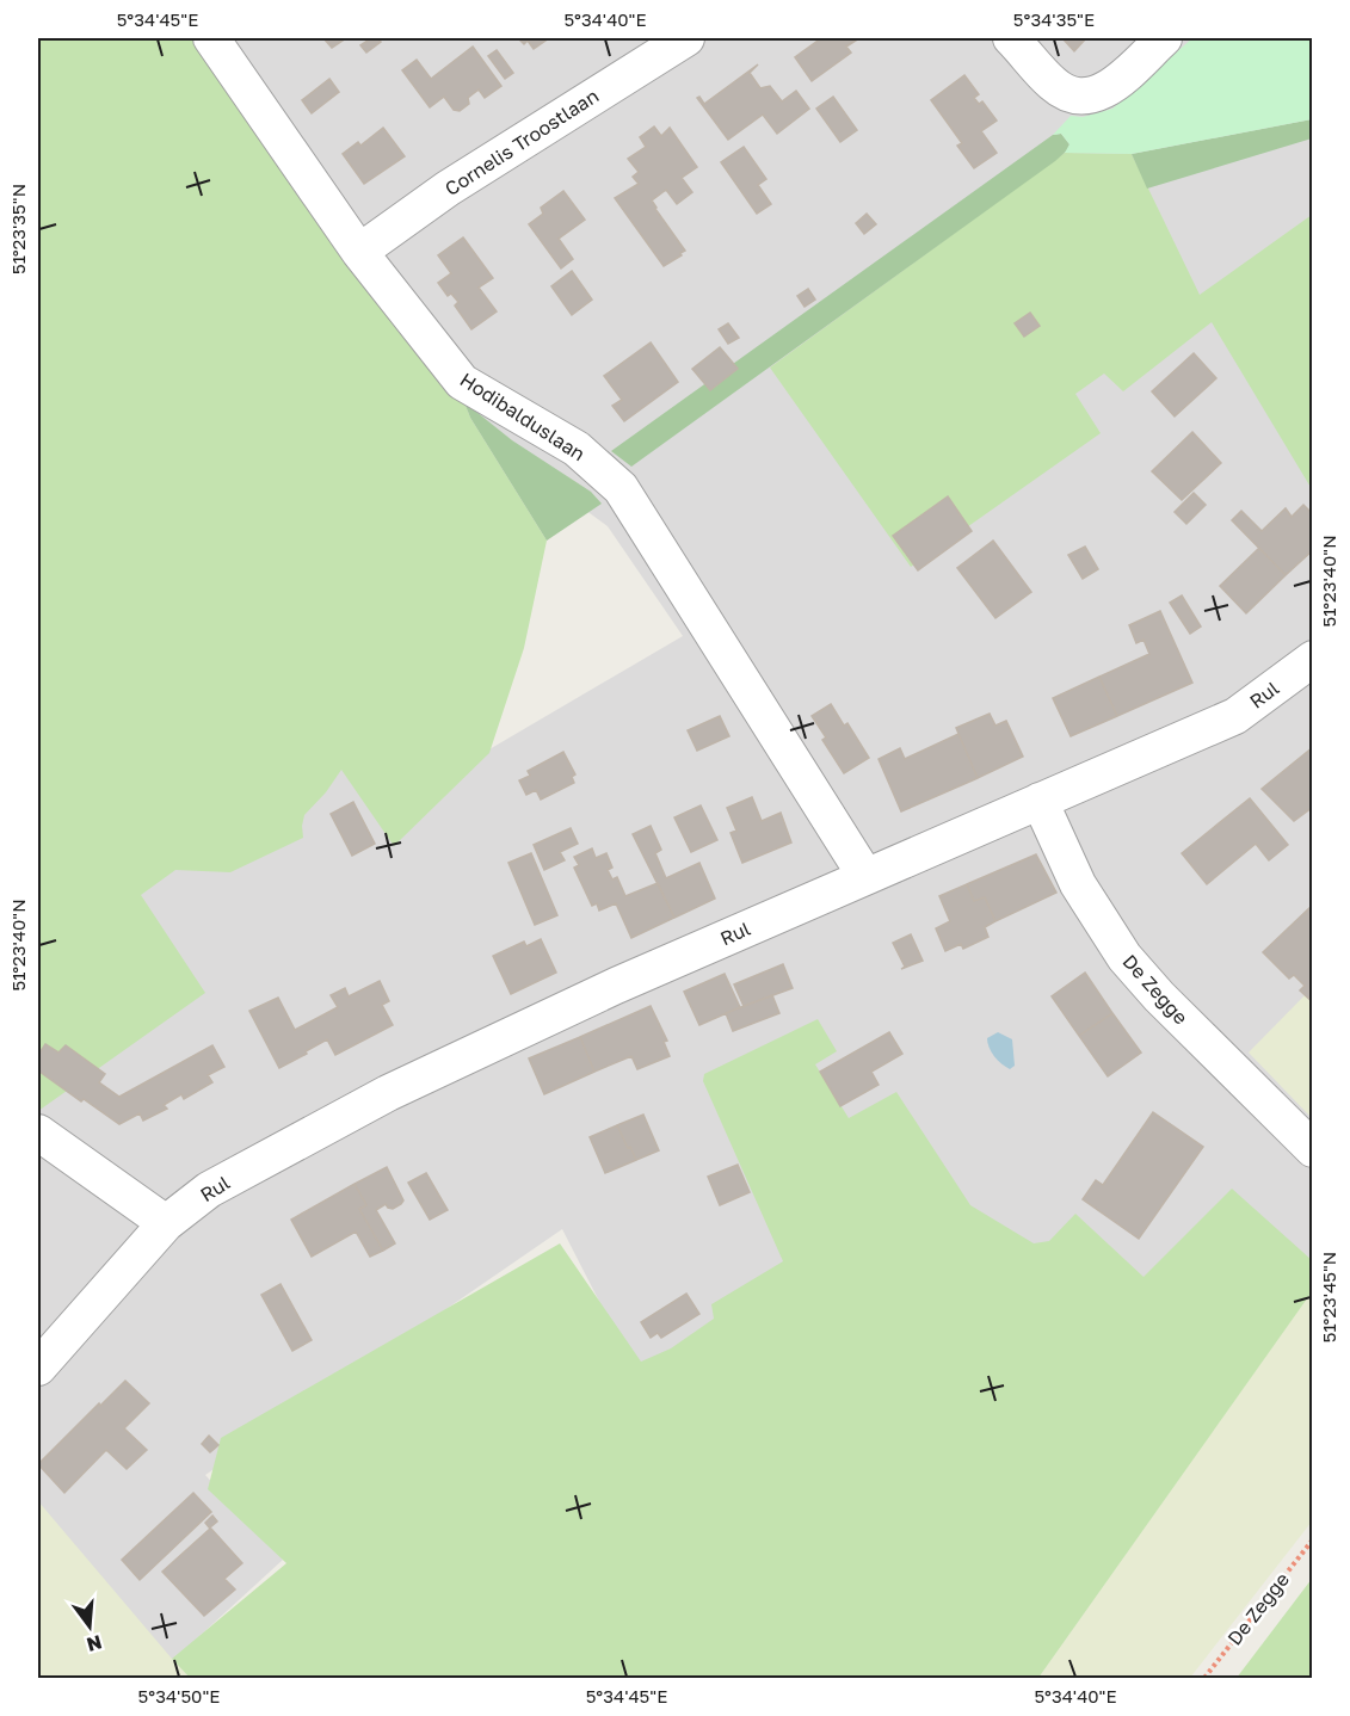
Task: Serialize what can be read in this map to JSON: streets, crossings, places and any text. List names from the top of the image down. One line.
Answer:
{"streets":{"street":["Cornelis Troostlaan","Hodibalduslaan","Rul","De Zegge"]},"crossings":[["Cornelis Troostlaan","Hodibalduslaan"],["Hodibalduslaan","Rul"],["Rul","De Zegge"]],"north":"bottom","coordinates":["5°34'45\"E","5°34'40\"E","5°34'35\"E","51°23'35\"N","51°23'40\"N","51°23'45\"N","5°34'50\"E"]}
